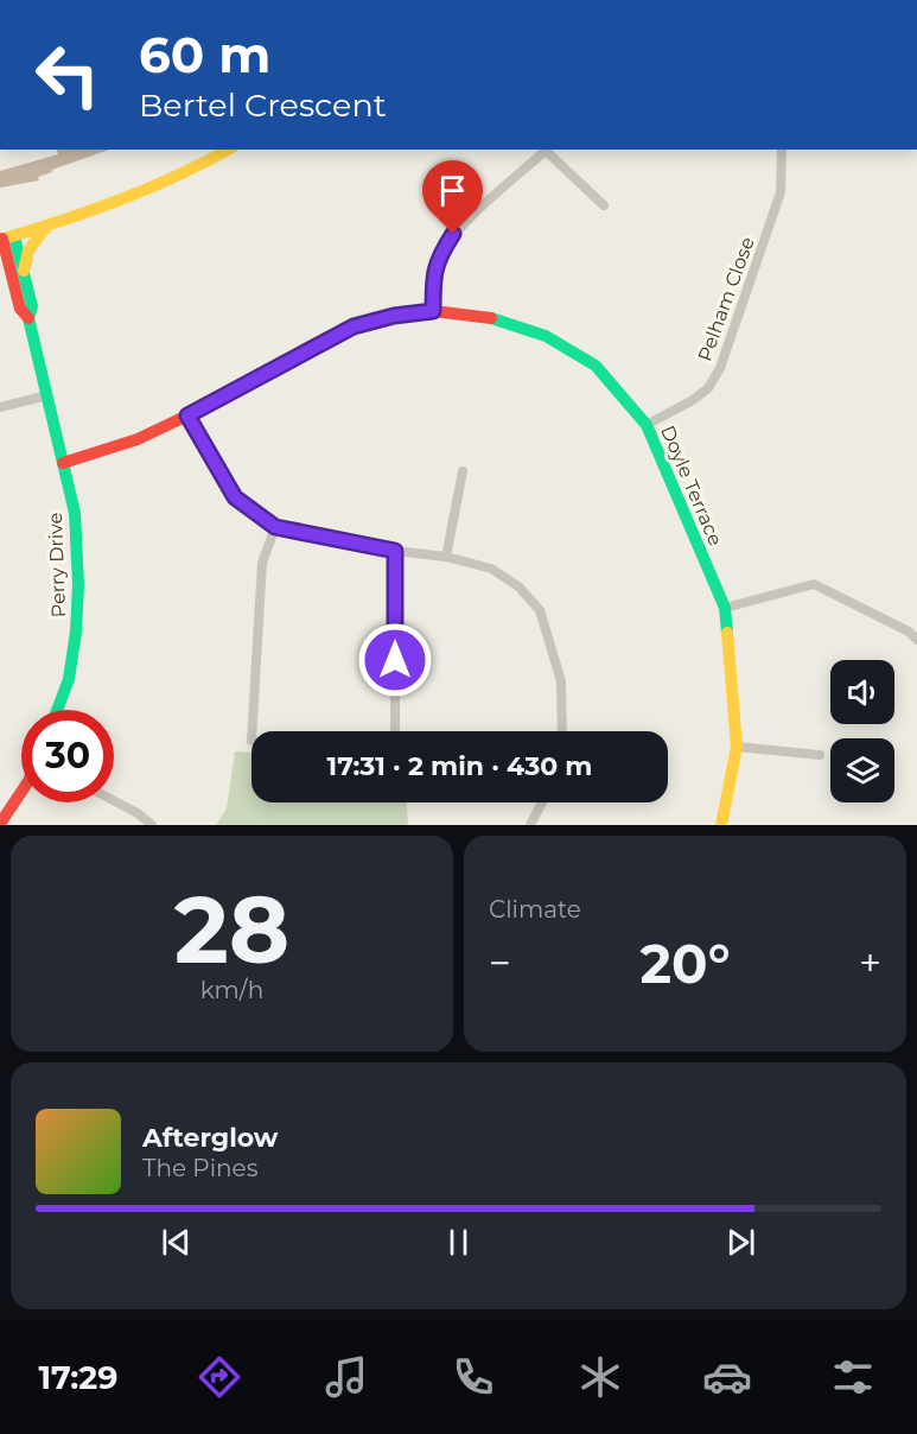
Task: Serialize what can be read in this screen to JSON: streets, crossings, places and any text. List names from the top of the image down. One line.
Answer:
{"streets":{"street":["Pelham Close","Doyle Terrace","Perry Drive"]},"crossings":[["Pelham Close","Doyle Terrace"],["Doyle Terrace","Perry Drive"]],"page":{"turn":["60 m","Bertel Crescent"],"limit":"30","trip":"17:31 · 2 min · 430 m","tile":[["28","km/h"],"Climate"],"heat":["−","20°","+"],"song":["Afterglow","The Pines"],"tabs":"17:29"}}
